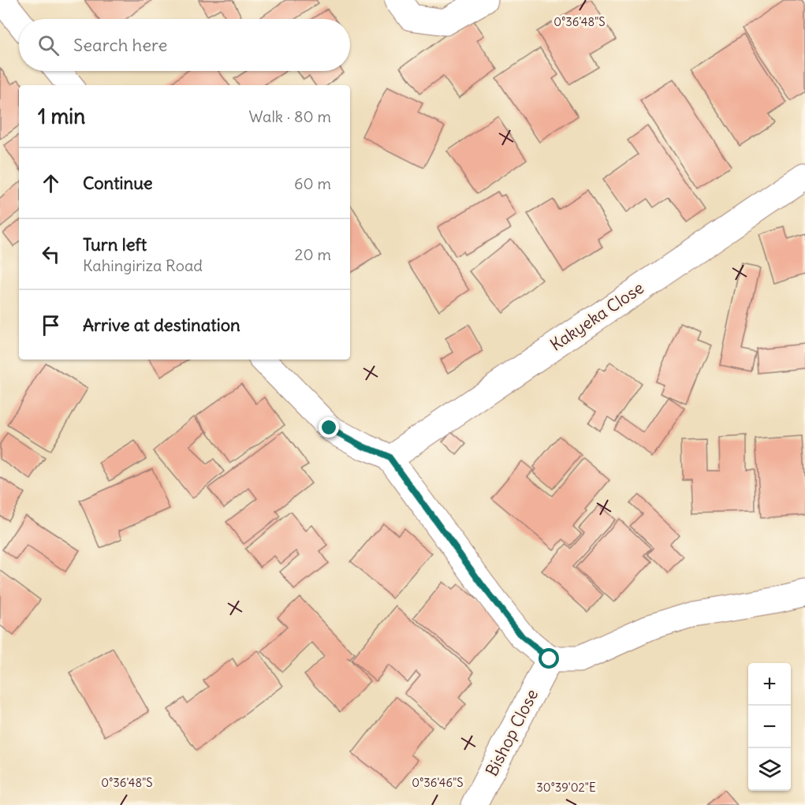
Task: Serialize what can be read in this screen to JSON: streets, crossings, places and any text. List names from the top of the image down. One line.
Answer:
{"streets":{"street":["Kakyeka Close","Bishop Close"]},"page":{"search":"Search here","heading":["1 min","Walk · 80 m"],"list":[["Continue","60 m"],["Turn left","Kahingiriza Road","20 m"],"Arrive at destination"],"map_buttons":["+","−"]},"coordinates":["0°36'48\"S","0°36'46\"S","30°39'02\"E"]}
